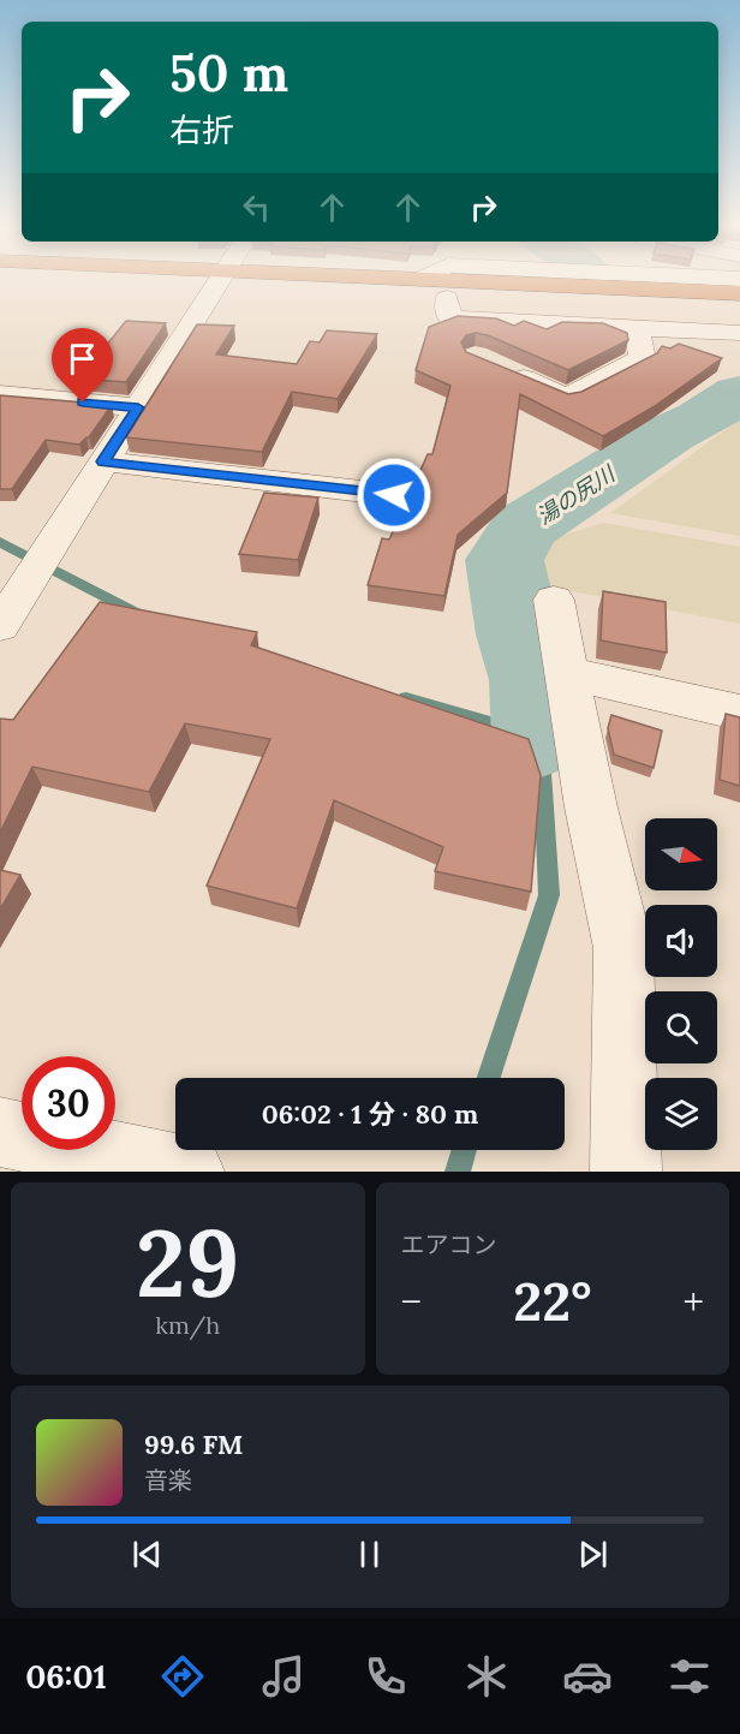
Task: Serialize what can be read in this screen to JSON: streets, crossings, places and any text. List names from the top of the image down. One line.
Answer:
{"water":["湯の尻川"],"north":"right","page":{"turn":["50 m","右折"],"limit":"30","trip":"06:02 · 1 分 · 80 m","tile":[["29","km/h"],"エアコン"],"heat":["−","22°","+"],"song":["99.6 FM","音楽"],"tabs":"06:01"}}
